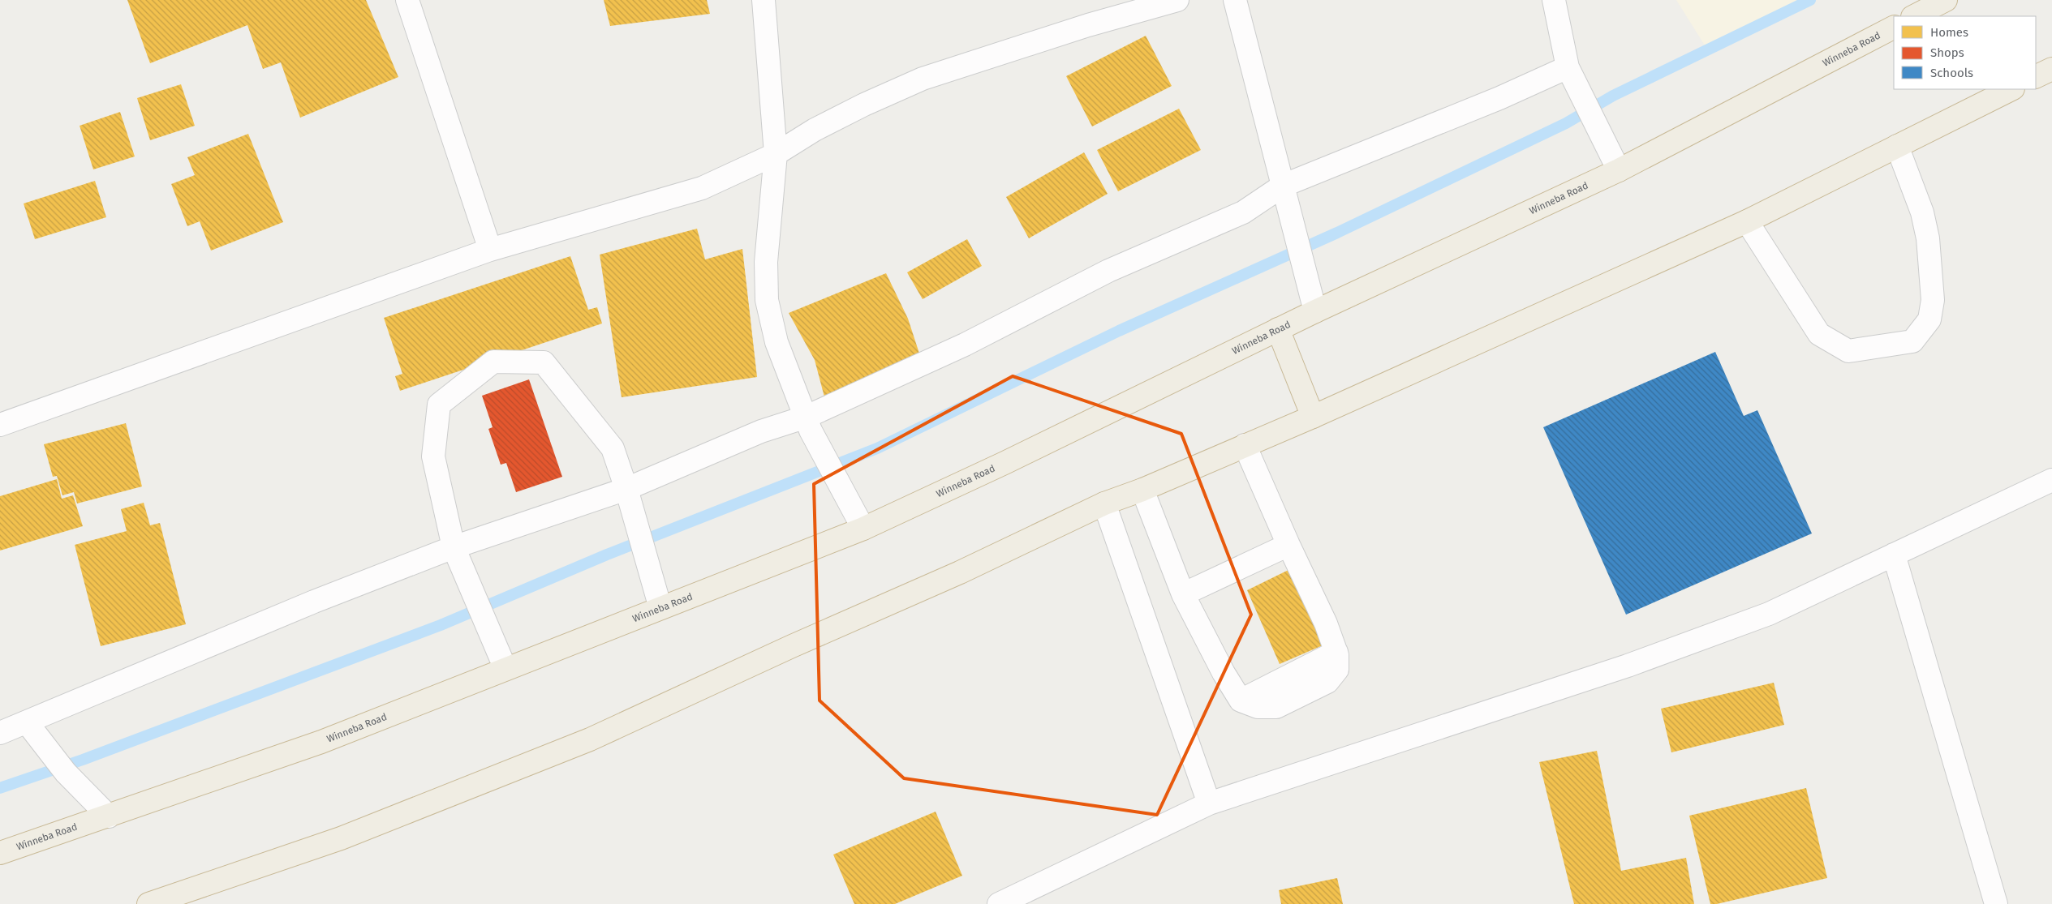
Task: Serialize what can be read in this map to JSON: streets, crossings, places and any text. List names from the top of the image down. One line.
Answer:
{"streets":{"highway":["Winneba Road"]},"legend":["Homes","Shops","Schools"]}
